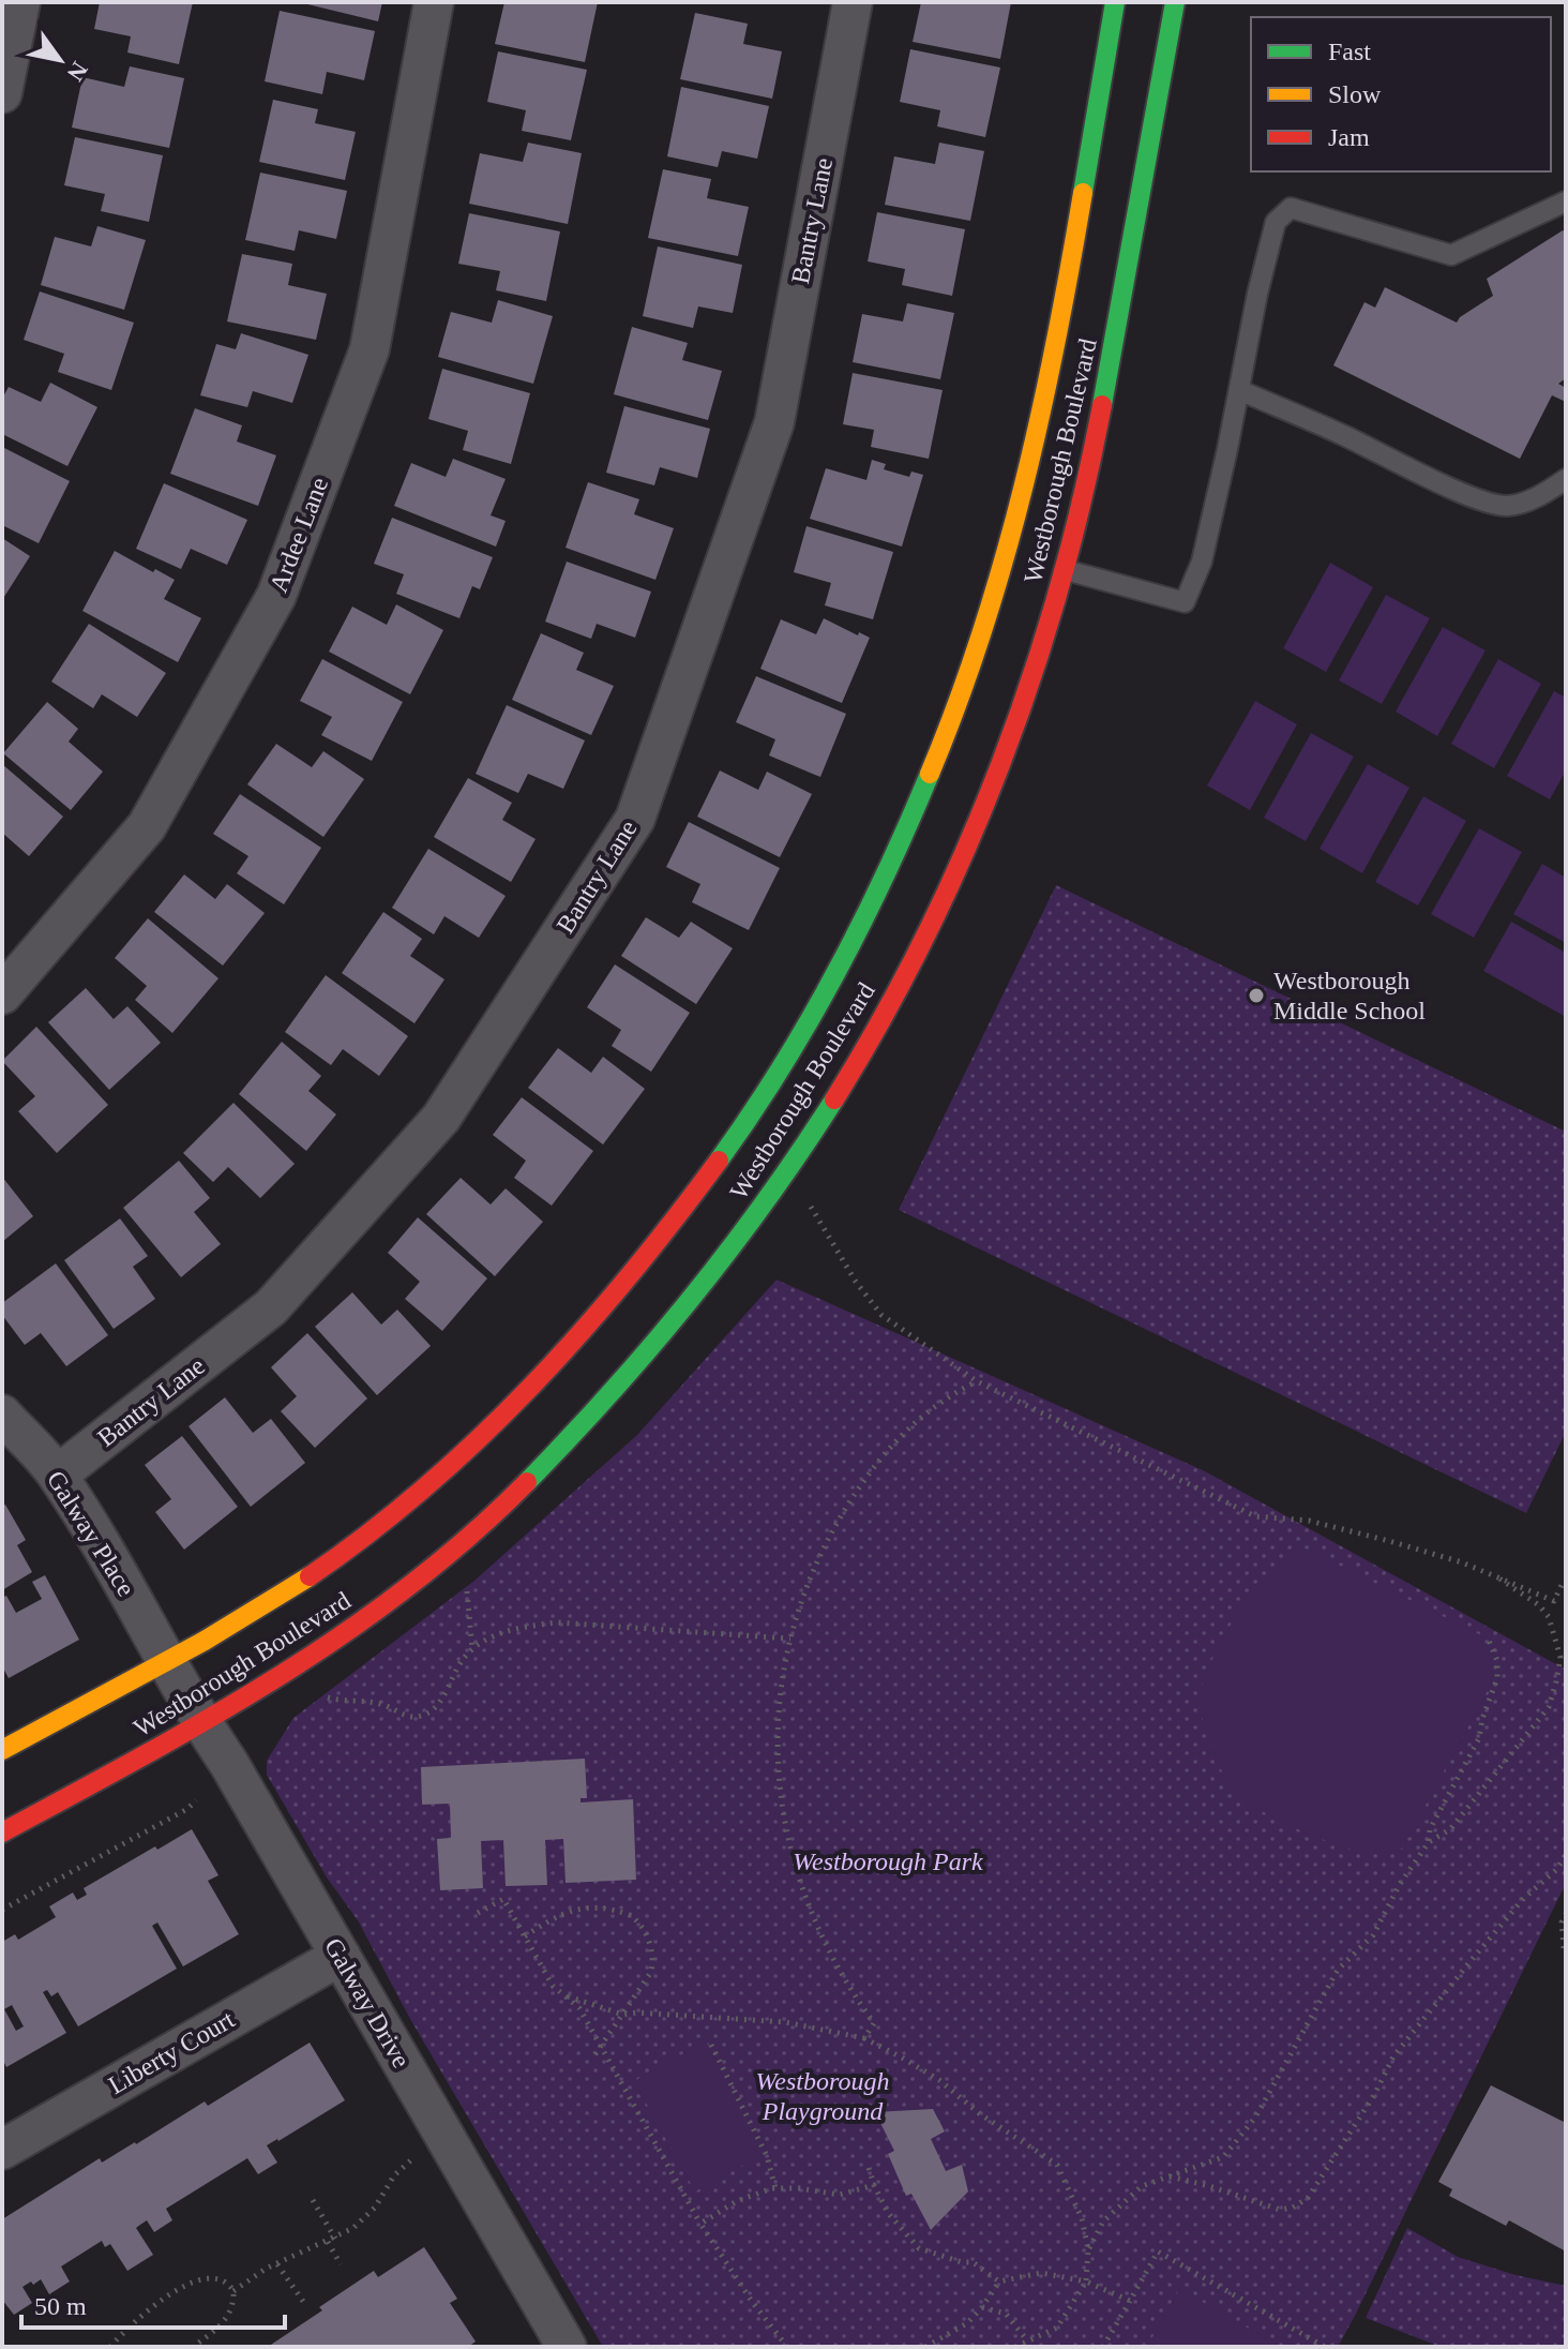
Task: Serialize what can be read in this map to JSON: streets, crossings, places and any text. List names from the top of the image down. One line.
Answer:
{"streets":{"main road":["Westborough Boulevard"],"street":["Bantry Lane","Ardee Lane","Galway Place","Galway Drive","Liberty Court"]},"crossings":[["Bantry Lane","Galway Place"],["Westborough Boulevard","Galway Place"],["Westborough Boulevard","Galway Drive"],["Galway Place","Galway Drive"],["Galway Drive","Liberty Court"]],"parks":["Westborough Park","Westborough Playground"],"places":["Westborough Middle School"],"legend":["Fast","Slow","Jam"],"scale_bar":"50 m","north":"bottom right"}
